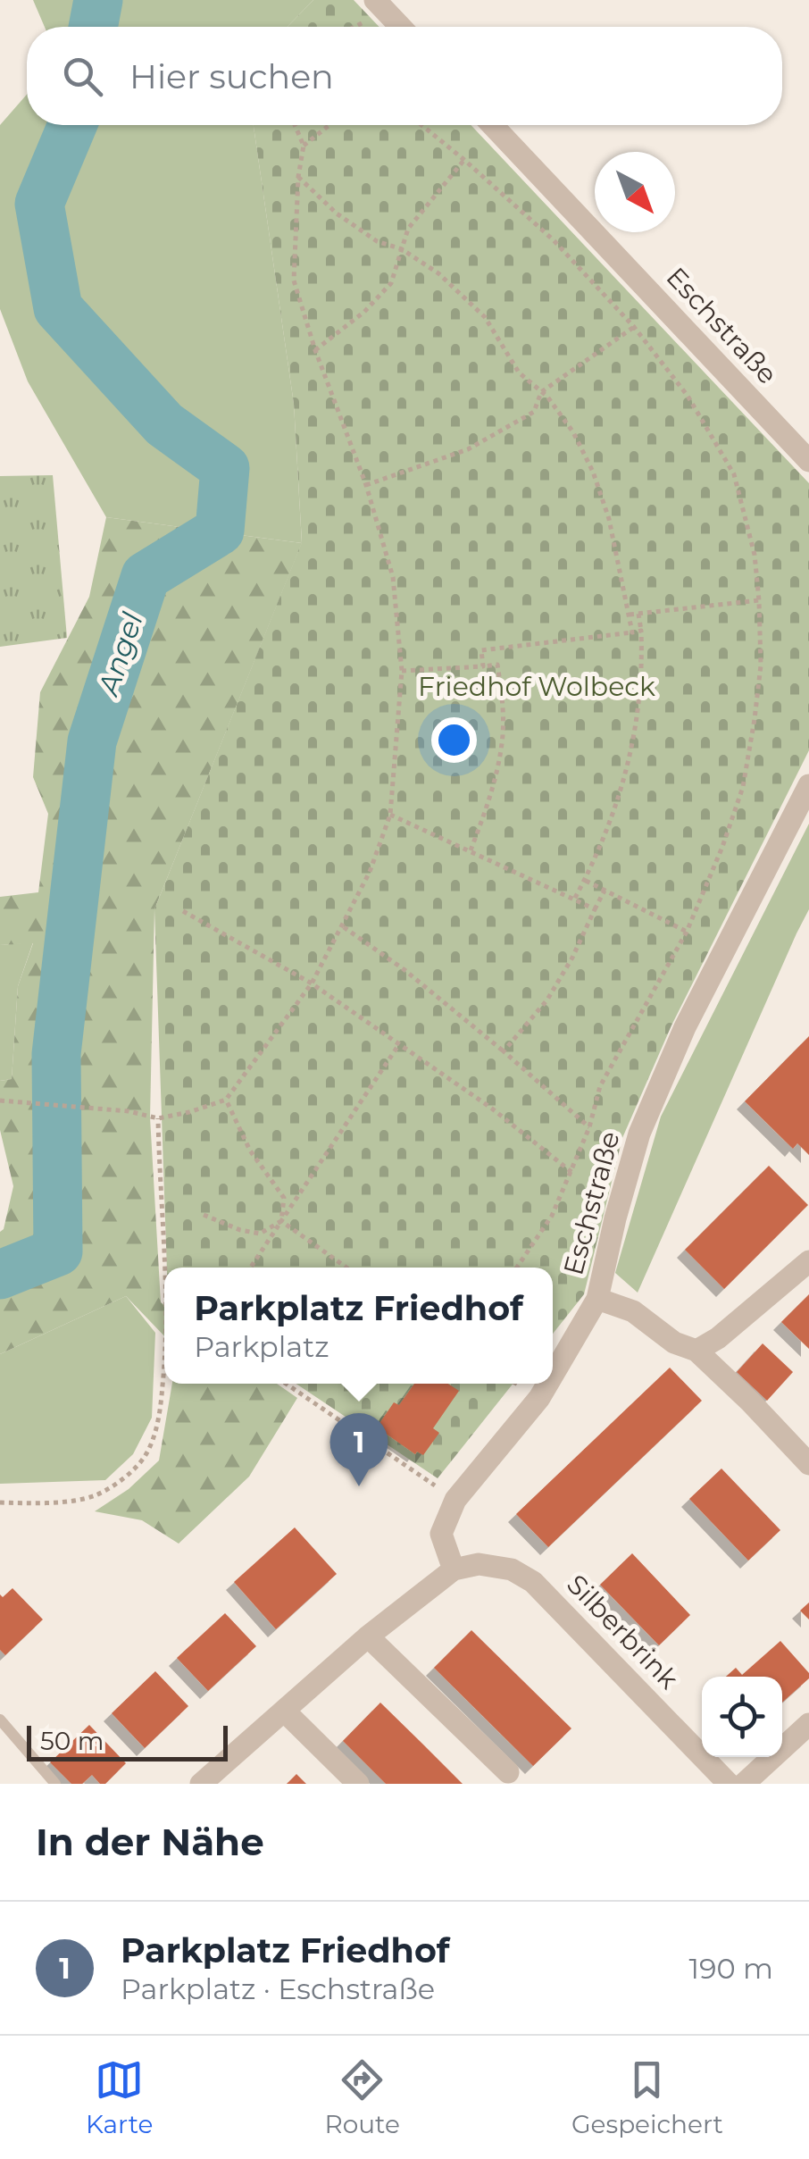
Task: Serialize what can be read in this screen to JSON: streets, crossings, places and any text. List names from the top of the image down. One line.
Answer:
{"streets":{"street":["Eschstraße","Silberbrink"]},"crossings":[["Eschstraße","Silberbrink"]],"water":["Angel"],"parks":["Friedhof Wolbeck"],"scale_bar":"50 m","north":"bottom right","page":{"search":"Hier suchen","popup":["Parkplatz Friedhof","Parkplatz"],"pins":"1","scale":"50 m","heading":"In der Nähe","list":[{"mark":"1","name":"Parkplatz Friedhof","note":"Parkplatz · Eschstraße","value":"190 m"}],"nav":["Karte","Route","Gespeichert"]}}
